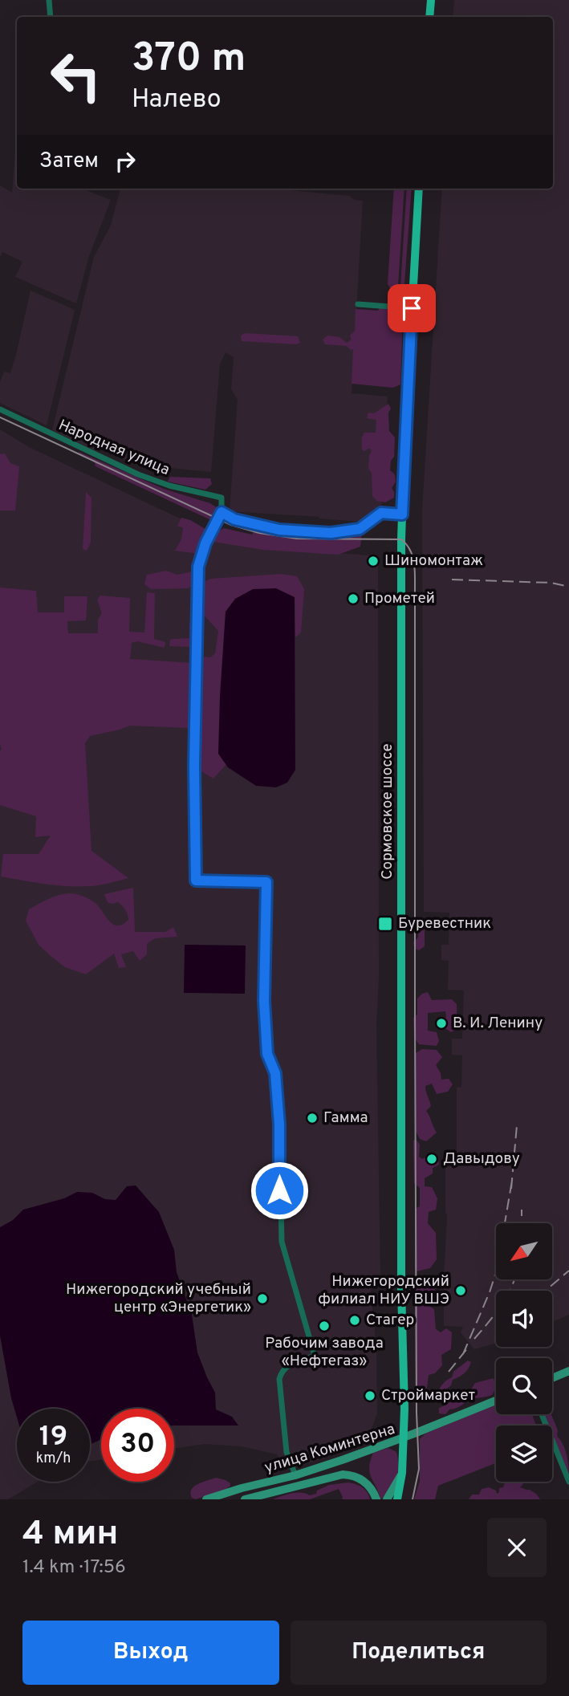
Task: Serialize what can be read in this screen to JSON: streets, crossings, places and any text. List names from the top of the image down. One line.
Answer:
{"streets":{"main road":["Сормовское шоссе","улица Коминтерна"],"street":["Народная улица"]},"crossings":[["Сормовское шоссе","улица Коминтерна"]],"places":{"other":["Шиномонтаж","Прометей","В. И. Ленину","Гамма","Давыдову","Нижегородский филиал НИУ ВШЭ","Нижегородский учебный центр «Энергетик»","Стагер","Рабочим завода «Нефтегаз»","Строймаркет"],"transit":["Буревестник"]},"north":"bottom left","page":{"turn":["370 m","Налево"],"then":"Затем","speed":"19 km/h","limit":"30","heading":["4 мин","1.4 km · 17:56"],"buttons":["Выход","Поделиться"]}}
